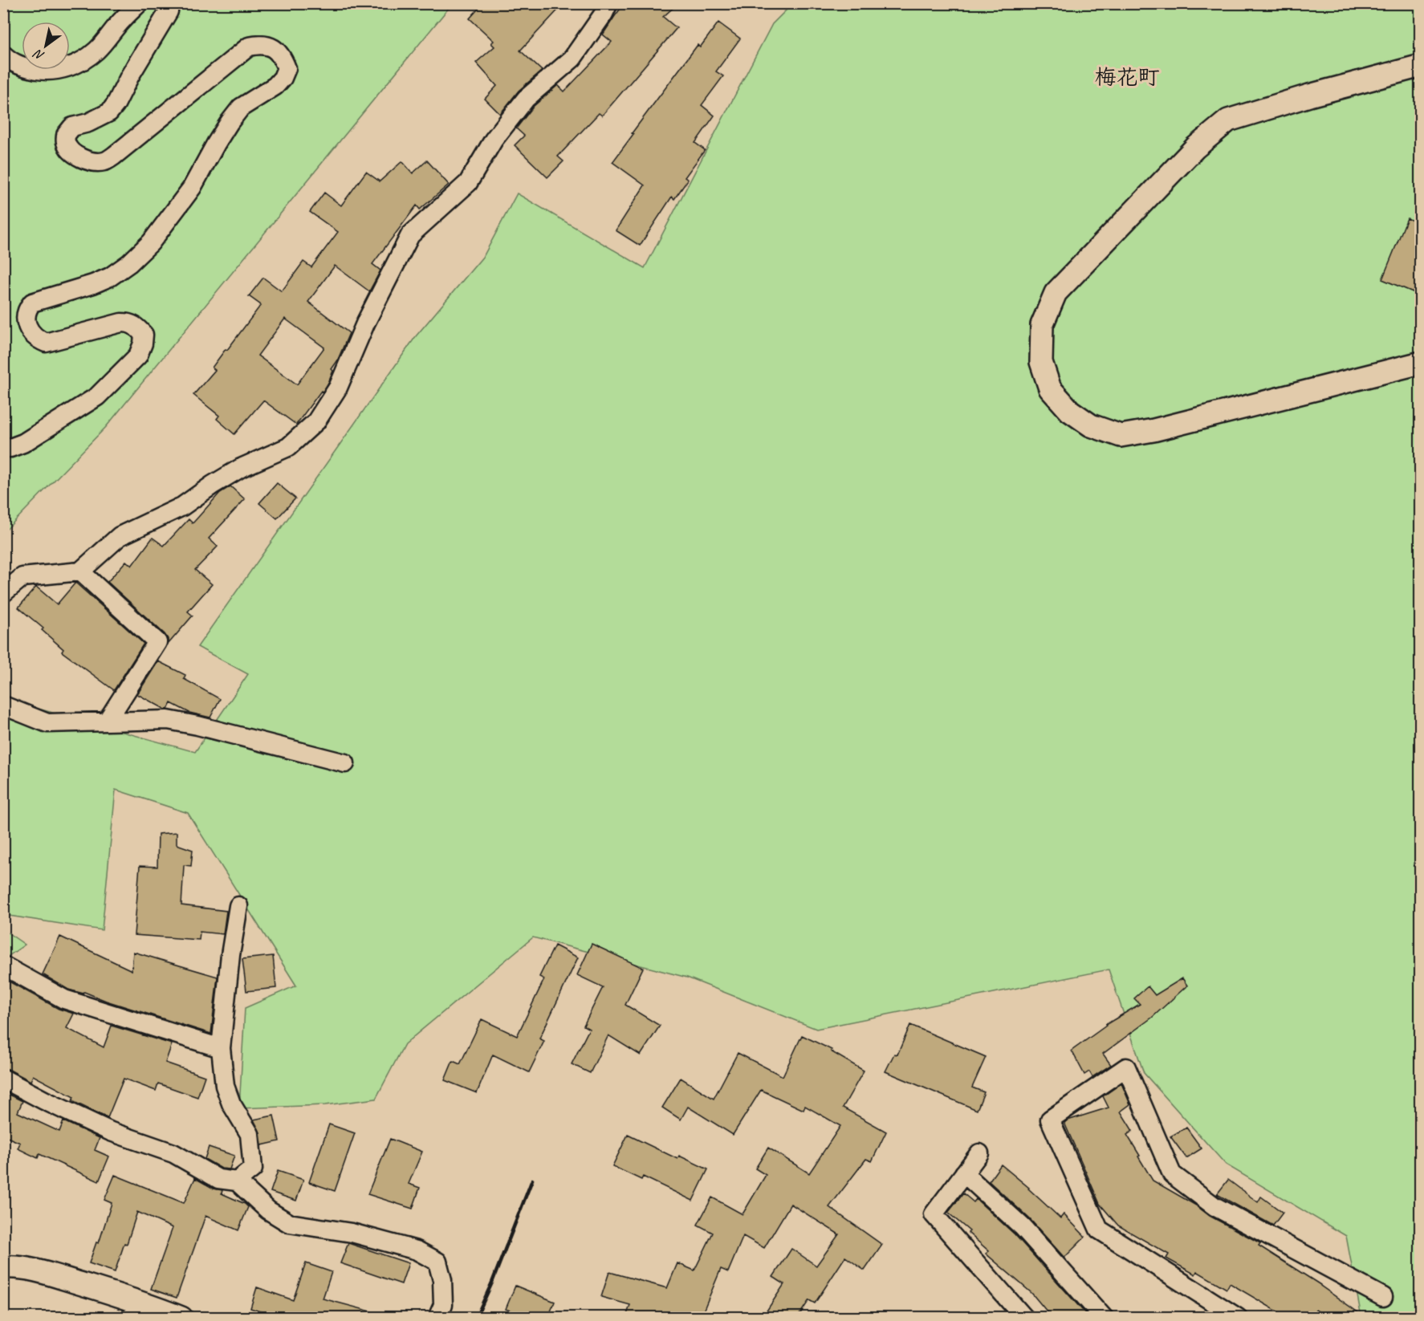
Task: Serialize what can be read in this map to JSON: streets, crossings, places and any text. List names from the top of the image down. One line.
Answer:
{"districts":["梅花町"],"north":"bottom left"}
